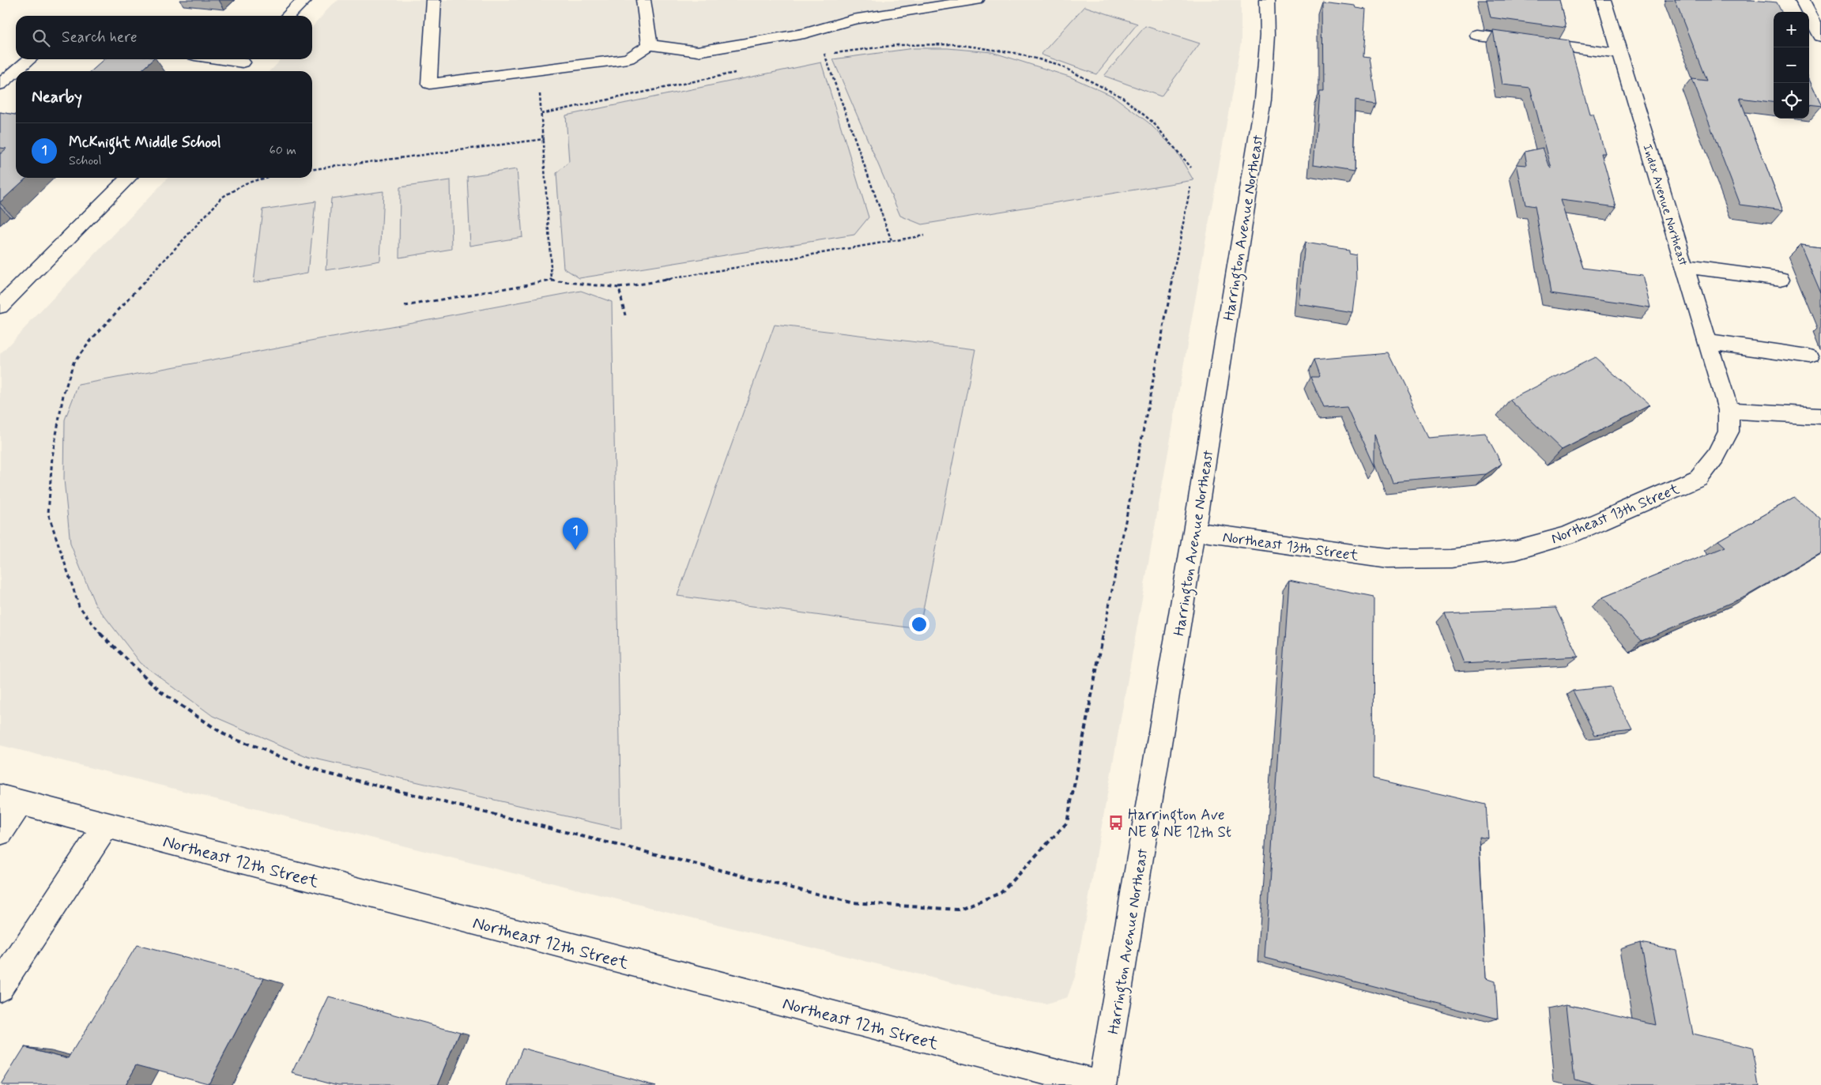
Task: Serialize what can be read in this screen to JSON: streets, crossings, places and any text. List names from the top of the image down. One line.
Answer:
{"streets":{"street":["Index Avenue Northeast","Harrington Avenue Northeast","Northeast 13th Street","Northeast 12th Street"]},"crossings":[["Index Avenue Northeast","Northeast 13th Street"],["Harrington Avenue Northeast","Northeast 13th Street"],["Harrington Avenue Northeast","Northeast 12th Street"]],"places":{"bus stop":["Harrington Ave NE & NE 12th St"]},"page":{"map_buttons":["+","−"],"search":"Search here","heading":"Nearby","list":[{"mark":"1","name":"McKnight Middle School","note":"School","value":"60 m"}],"pins":"1"}}
